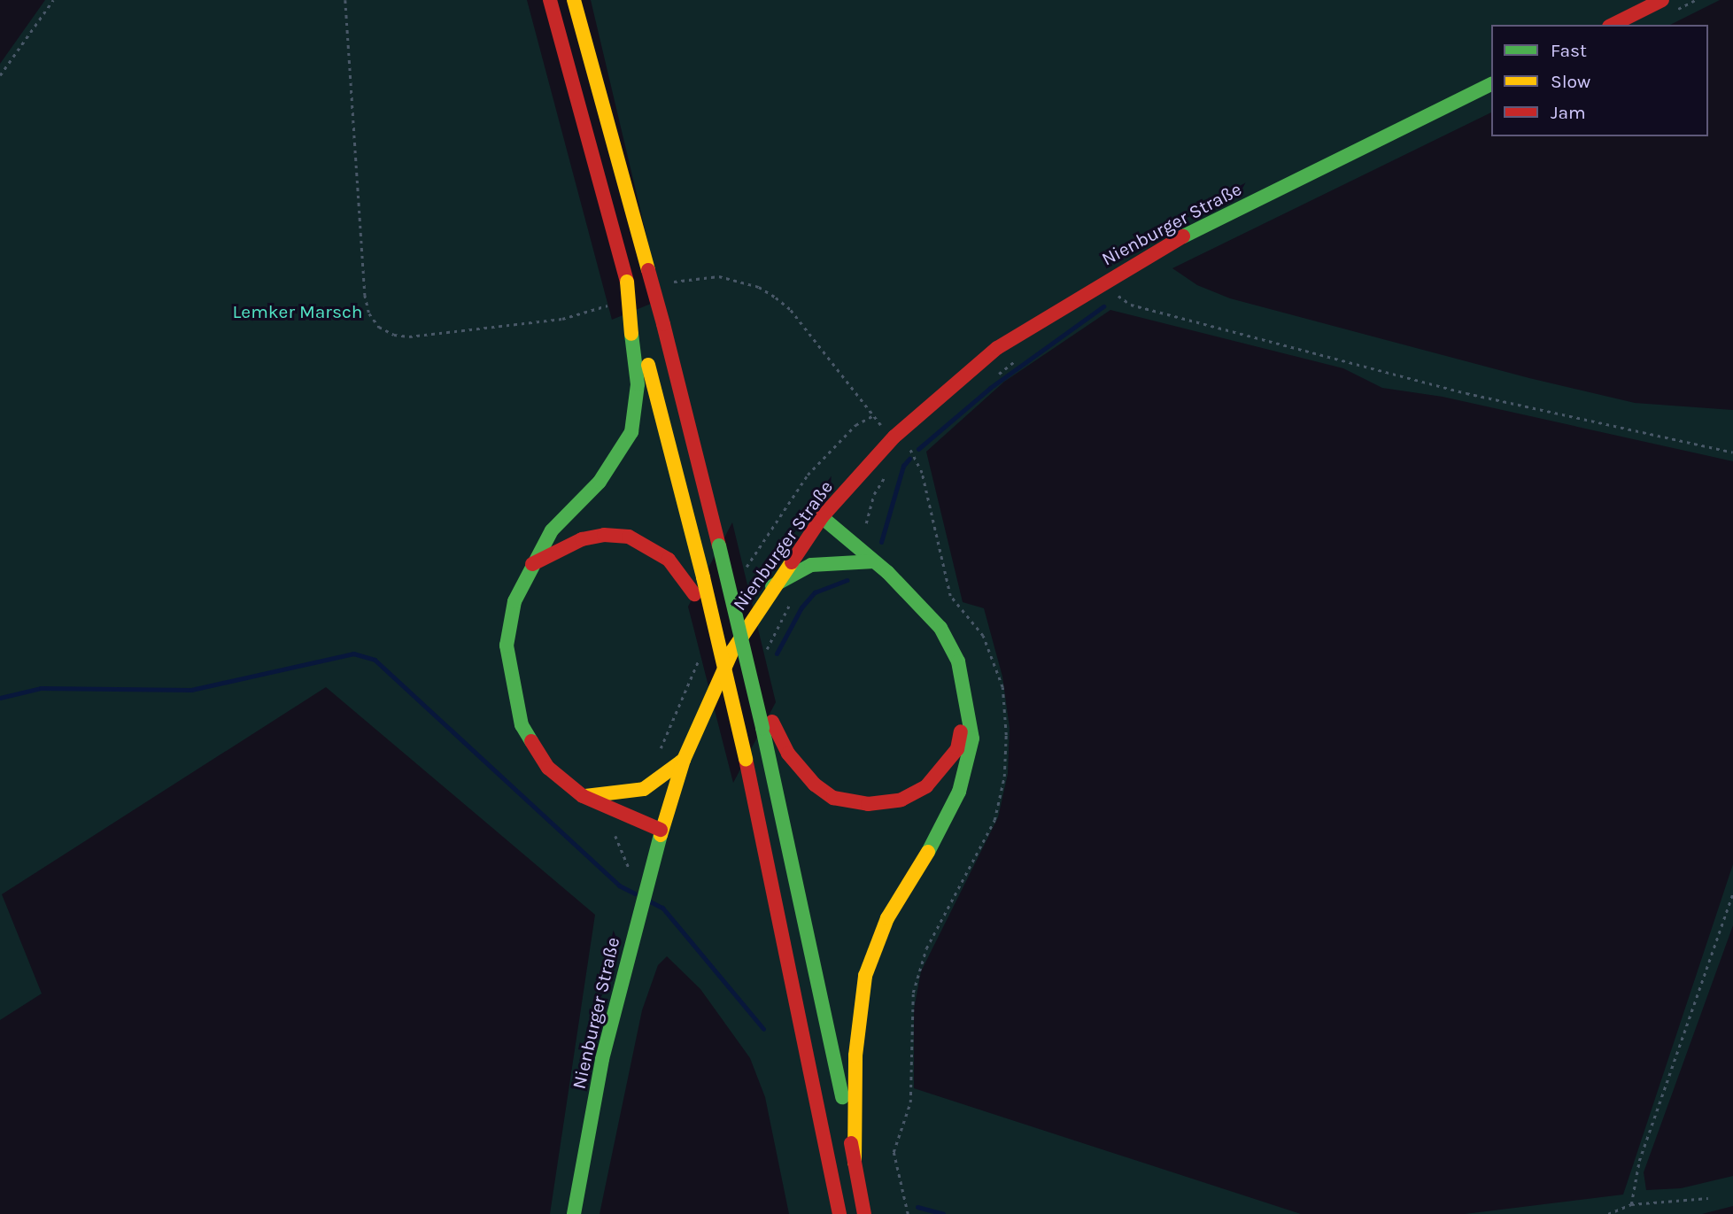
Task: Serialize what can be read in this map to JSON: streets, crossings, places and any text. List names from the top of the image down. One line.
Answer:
{"streets":{"main road":["Nienburger Straße"]},"parks":["Lemker Marsch"],"legend":["Fast","Slow","Jam"]}
